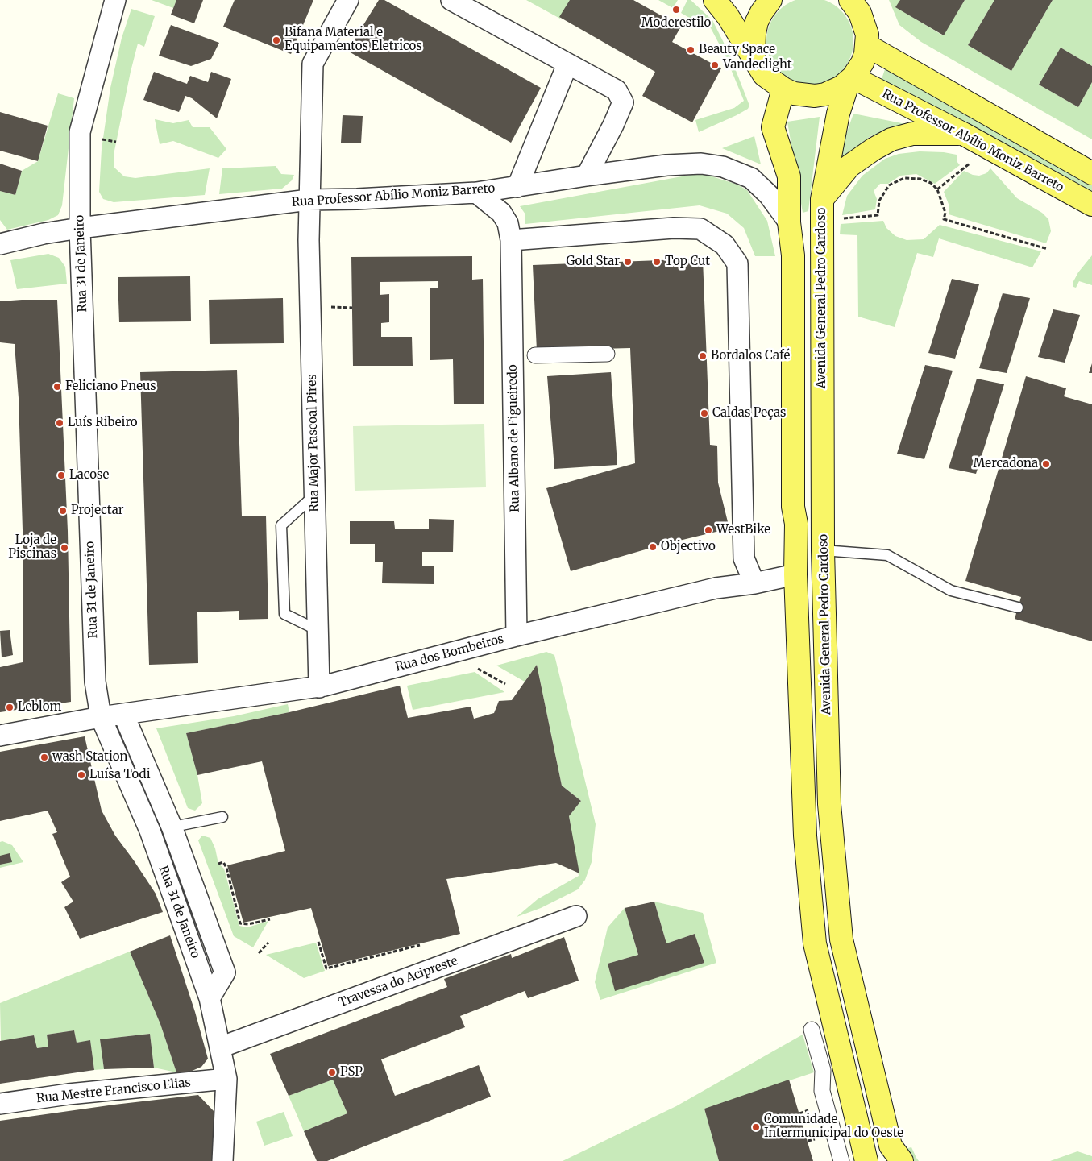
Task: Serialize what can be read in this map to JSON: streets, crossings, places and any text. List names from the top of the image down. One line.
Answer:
{"streets":{"main road":["Rua Professor Abílio Moniz Barreto","Avenida General Pedro Cardoso"],"street":["Rua 31 de Janeiro","Rua Albano de Figueiredo","Rua Major Pascoal Pires","Rua dos Bombeiros","Travessa do Acipreste","Rua Mestre Francisco Elias"]},"crossings":[["Rua Professor Abílio Moniz Barreto","Rua 31 de Janeiro"],["Rua Professor Abílio Moniz Barreto","Avenida General Pedro Cardoso"],["Rua Professor Abílio Moniz Barreto","Rua Albano de Figueiredo"],["Rua Professor Abílio Moniz Barreto","Rua Major Pascoal Pires"],["Rua 31 de Janeiro","Rua dos Bombeiros"],["Rua 31 de Janeiro","Travessa do Acipreste"],["Rua 31 de Janeiro","Rua Mestre Francisco Elias"],["Avenida General Pedro Cardoso","Rua dos Bombeiros"],["Rua Albano de Figueiredo","Rua dos Bombeiros"],["Rua Major Pascoal Pires","Rua dos Bombeiros"]],"places":["Moderestilo","Bifana Material e Equipamentos Eletricos","Beauty Space","Vandeclight","Gold Star","Top Cut","Bordalos Café","Feliciano Pneus","Caldas Peças","Luís Ribeiro","Mercadona","Lacose","Projectar","WestBike","Objectivo","Loja de Piscinas","Leblom","wash Station","Luísa Todi","PSP","Comunidade Intermunicipal do Oeste"]}
